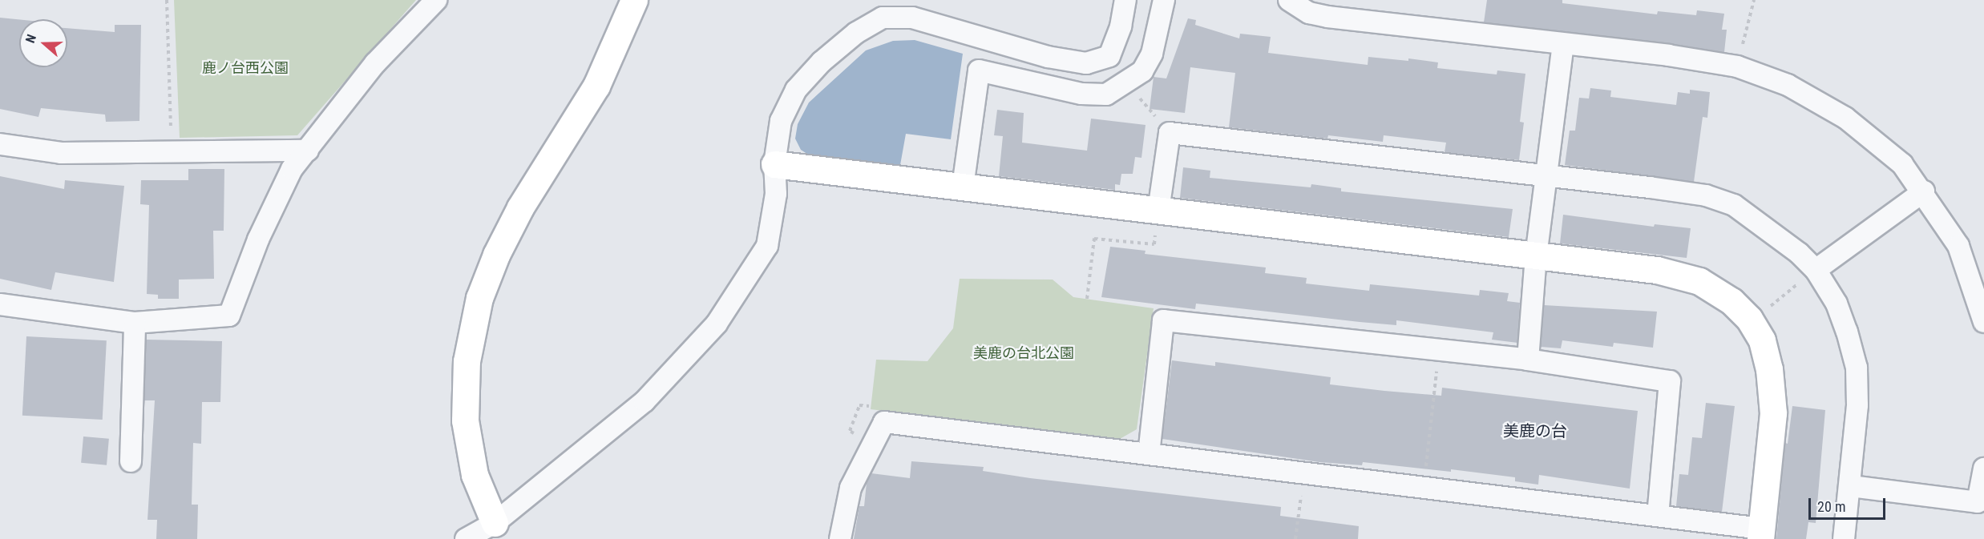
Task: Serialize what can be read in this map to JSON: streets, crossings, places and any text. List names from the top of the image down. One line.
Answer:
{"districts":["美鹿の台"],"parks":["鹿ノ台西公園","美鹿の台北公園"],"scale_bar":"20 m","north":"left"}
